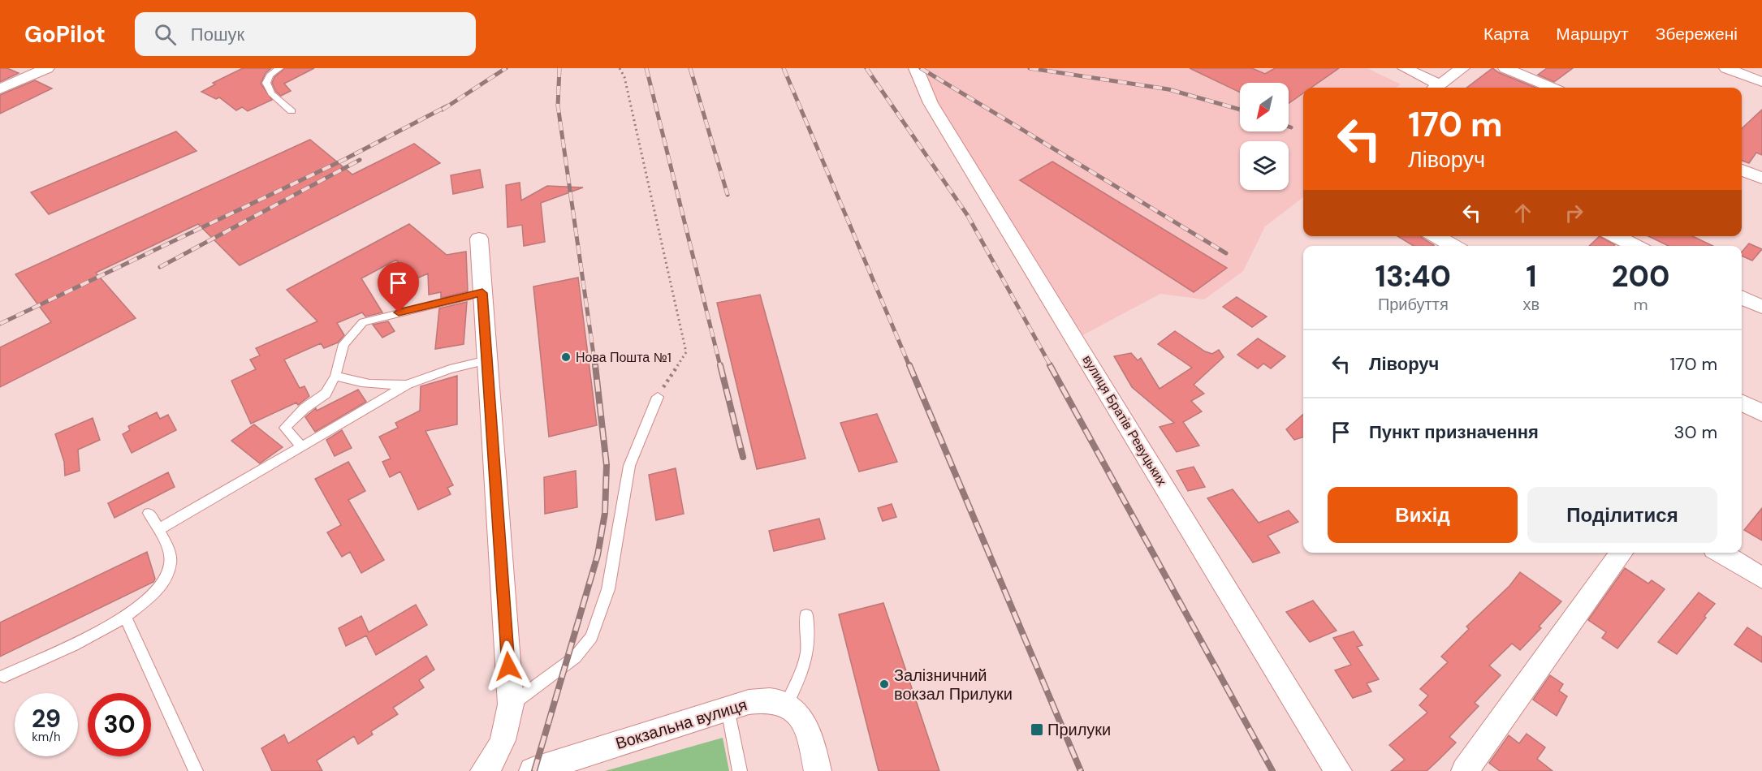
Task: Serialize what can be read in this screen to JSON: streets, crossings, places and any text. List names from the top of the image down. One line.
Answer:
{"streets":{"street":["вулиця Братів Ревуцьких","Вокзальна вулиця"]},"places":{"other":["Нова Пошта №1","Залізничний вокзал Прилуки"],"transit":["Прилуки"]},"north":"bottom left","page":{"header":"GoPilot","search":"Пошук","nav":["Карта","Маршрут","Збережені"],"turn":["170 m","Ліворуч"],"eta":["13:40","Прибуття","1","хв","200","m"],"list":[{"name":"Ліворуч","value":"170 m"},{"name":"Пункт призначення","value":"30 m"}],"buttons":["Вихід","Поділитися"],"speed":"29 km/h","limit":"30"}}
